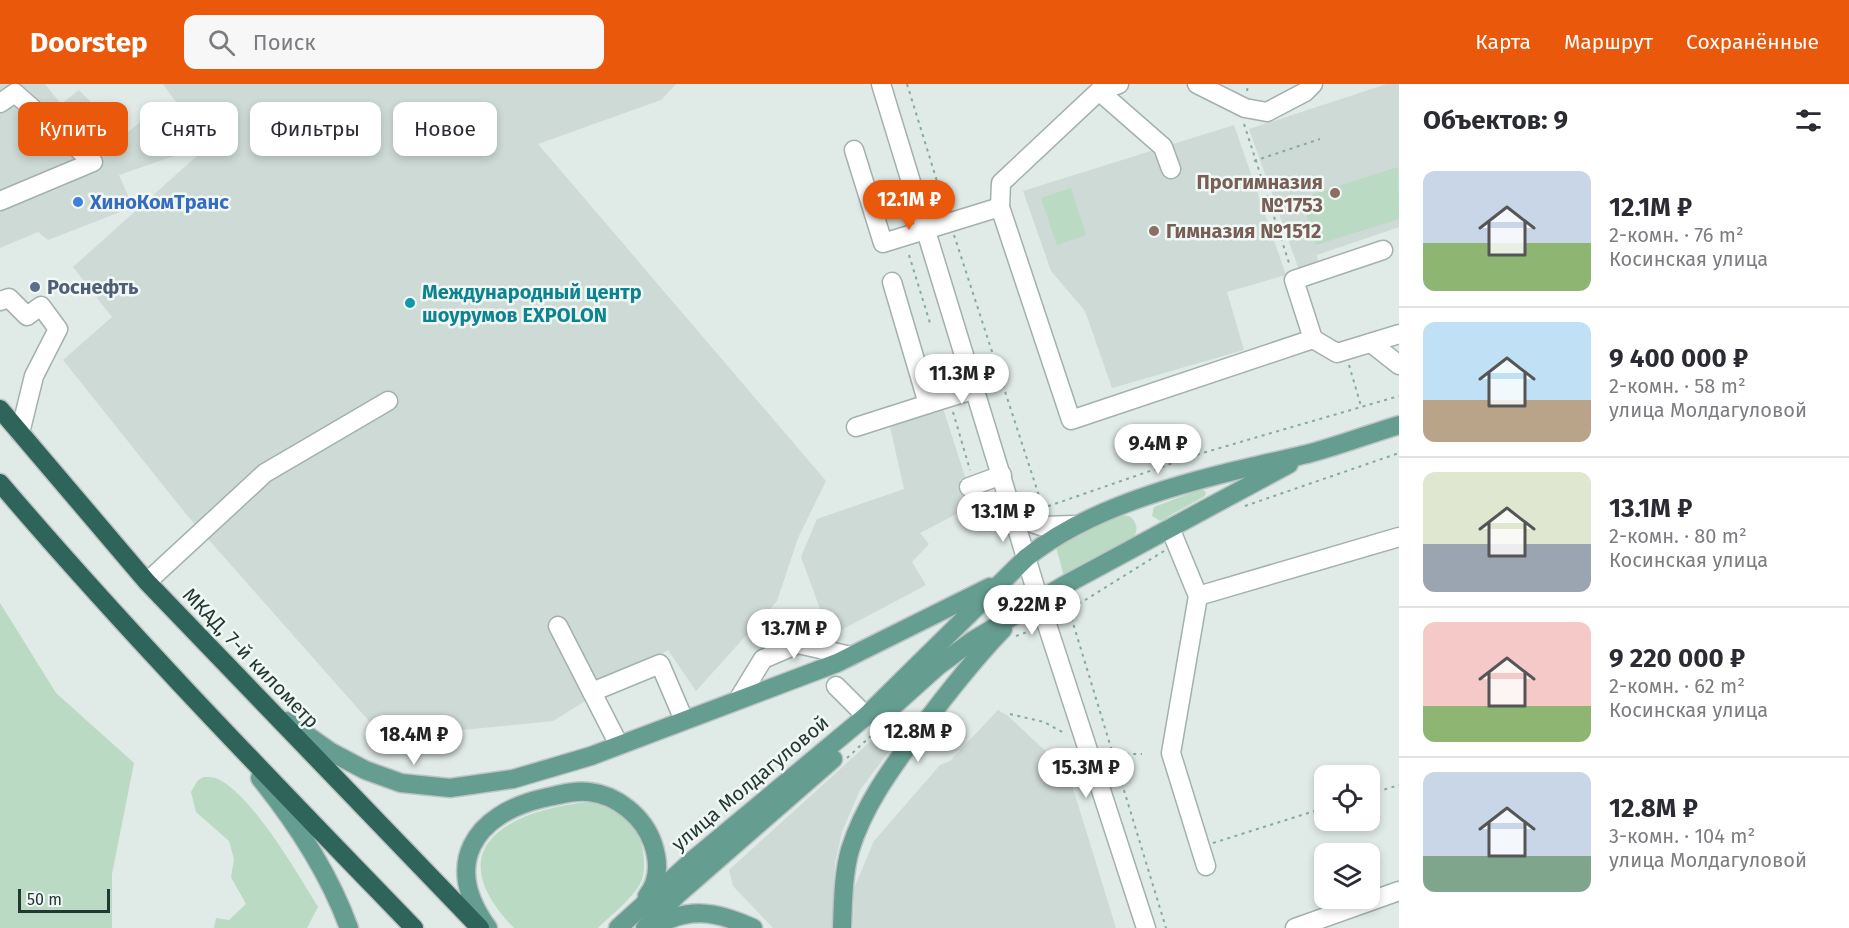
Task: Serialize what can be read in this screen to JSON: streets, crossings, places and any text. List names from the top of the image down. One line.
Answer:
{"streets":{"highway":["МКАД, 7-й километр"],"main road":["улица Молдагуловой"]},"places":["Прогимназия №1753","ХиноКомТранс","Гимназия №1512","Роснефть","Международный центр шоурумов EXPOLON"],"scale_bar":"50 m","page":{"header":"Doorstep","search":"Поиск","nav":["Карта","Маршрут","Сохранённые"],"heading":"Объектов: 9","chip":["Купить","Снять","Фильтры","Новое"],"list":[{"name":"12.1M ₽","note":"2-комн. · 76 m² · Косинская улица"},{"name":"9 400 000 ₽","note":"2-комн. · 58 m² · улица Молдагуловой"},{"name":"13.1M ₽","note":"2-комн. · 80 m² · Косинская улица"},{"name":"9 220 000 ₽","note":"2-комн. · 62 m² · Косинская улица"},{"name":"12.8M ₽","note":"3-комн. · 104 m² · улица Молдагуловой"}],"price":["12.1M ₽","11.3M ₽","9.4M ₽","13.1M ₽","9.22M ₽","13.7M ₽","12.8M ₽","18.4M ₽","15.3M ₽"],"scale":"50 m"}}
